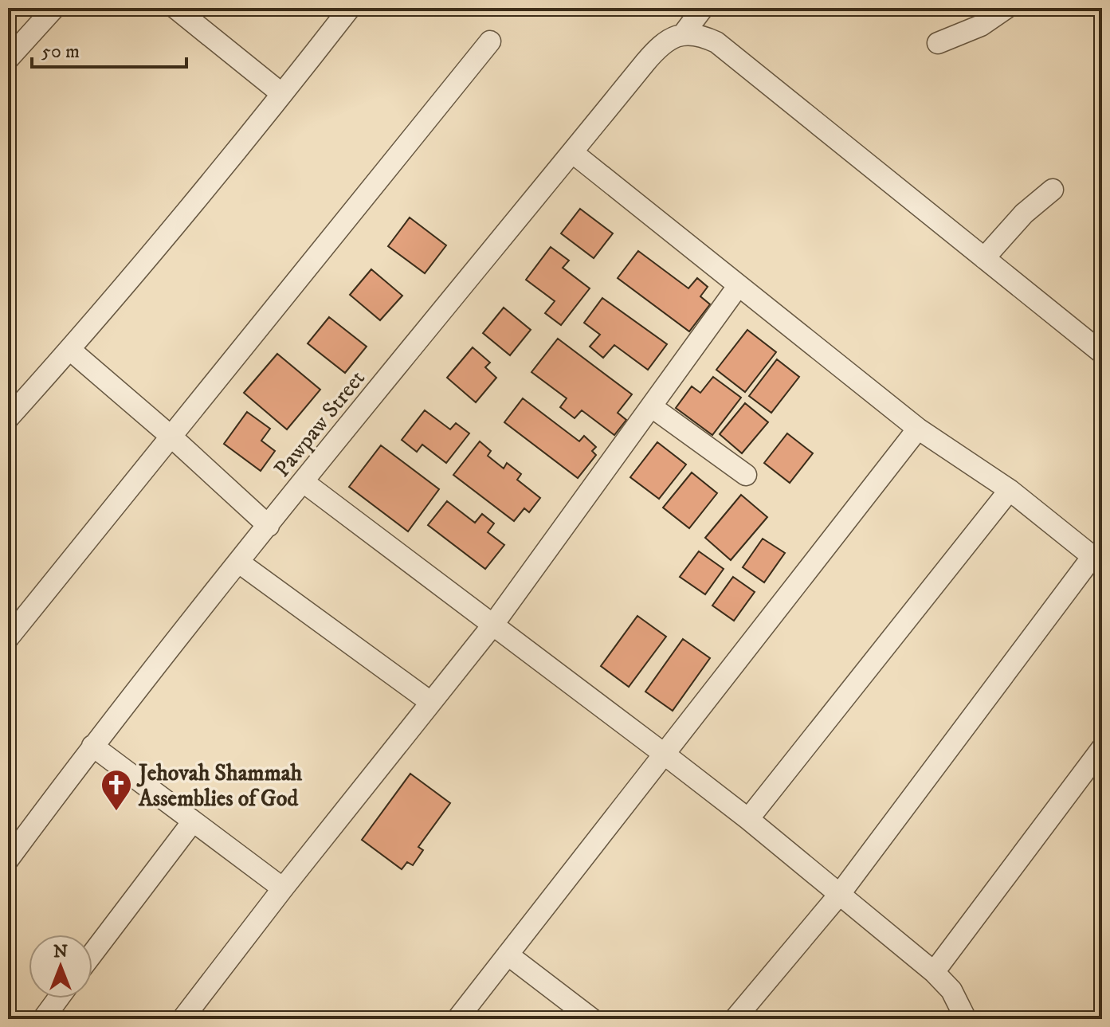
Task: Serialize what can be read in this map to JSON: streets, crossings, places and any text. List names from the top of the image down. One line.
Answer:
{"streets":{"street":["Pawpaw Street"]},"places":{"church":["Jehovah Shammah Assemblies of God"]},"scale_bar":"50 m","north":"top"}
